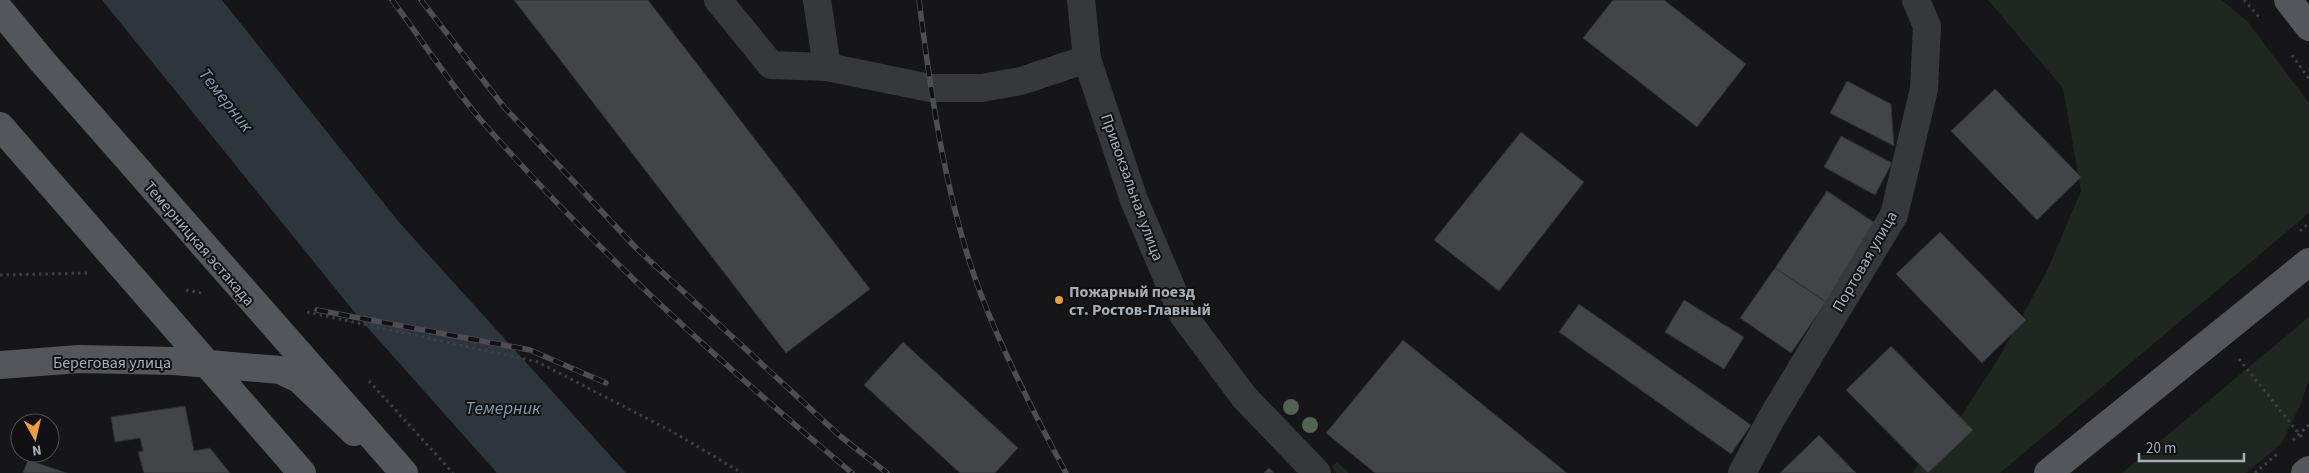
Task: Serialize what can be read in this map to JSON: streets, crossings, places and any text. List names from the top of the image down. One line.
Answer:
{"streets":{"main road":["Темерницкая эстакада","Береговая улица"],"street":["Привокзальная улица","Портовая улица"]},"water":["Темерник"],"places":["Пожарный поезд ст. Ростов-Главный"],"scale_bar":"20 m","north":"bottom"}
